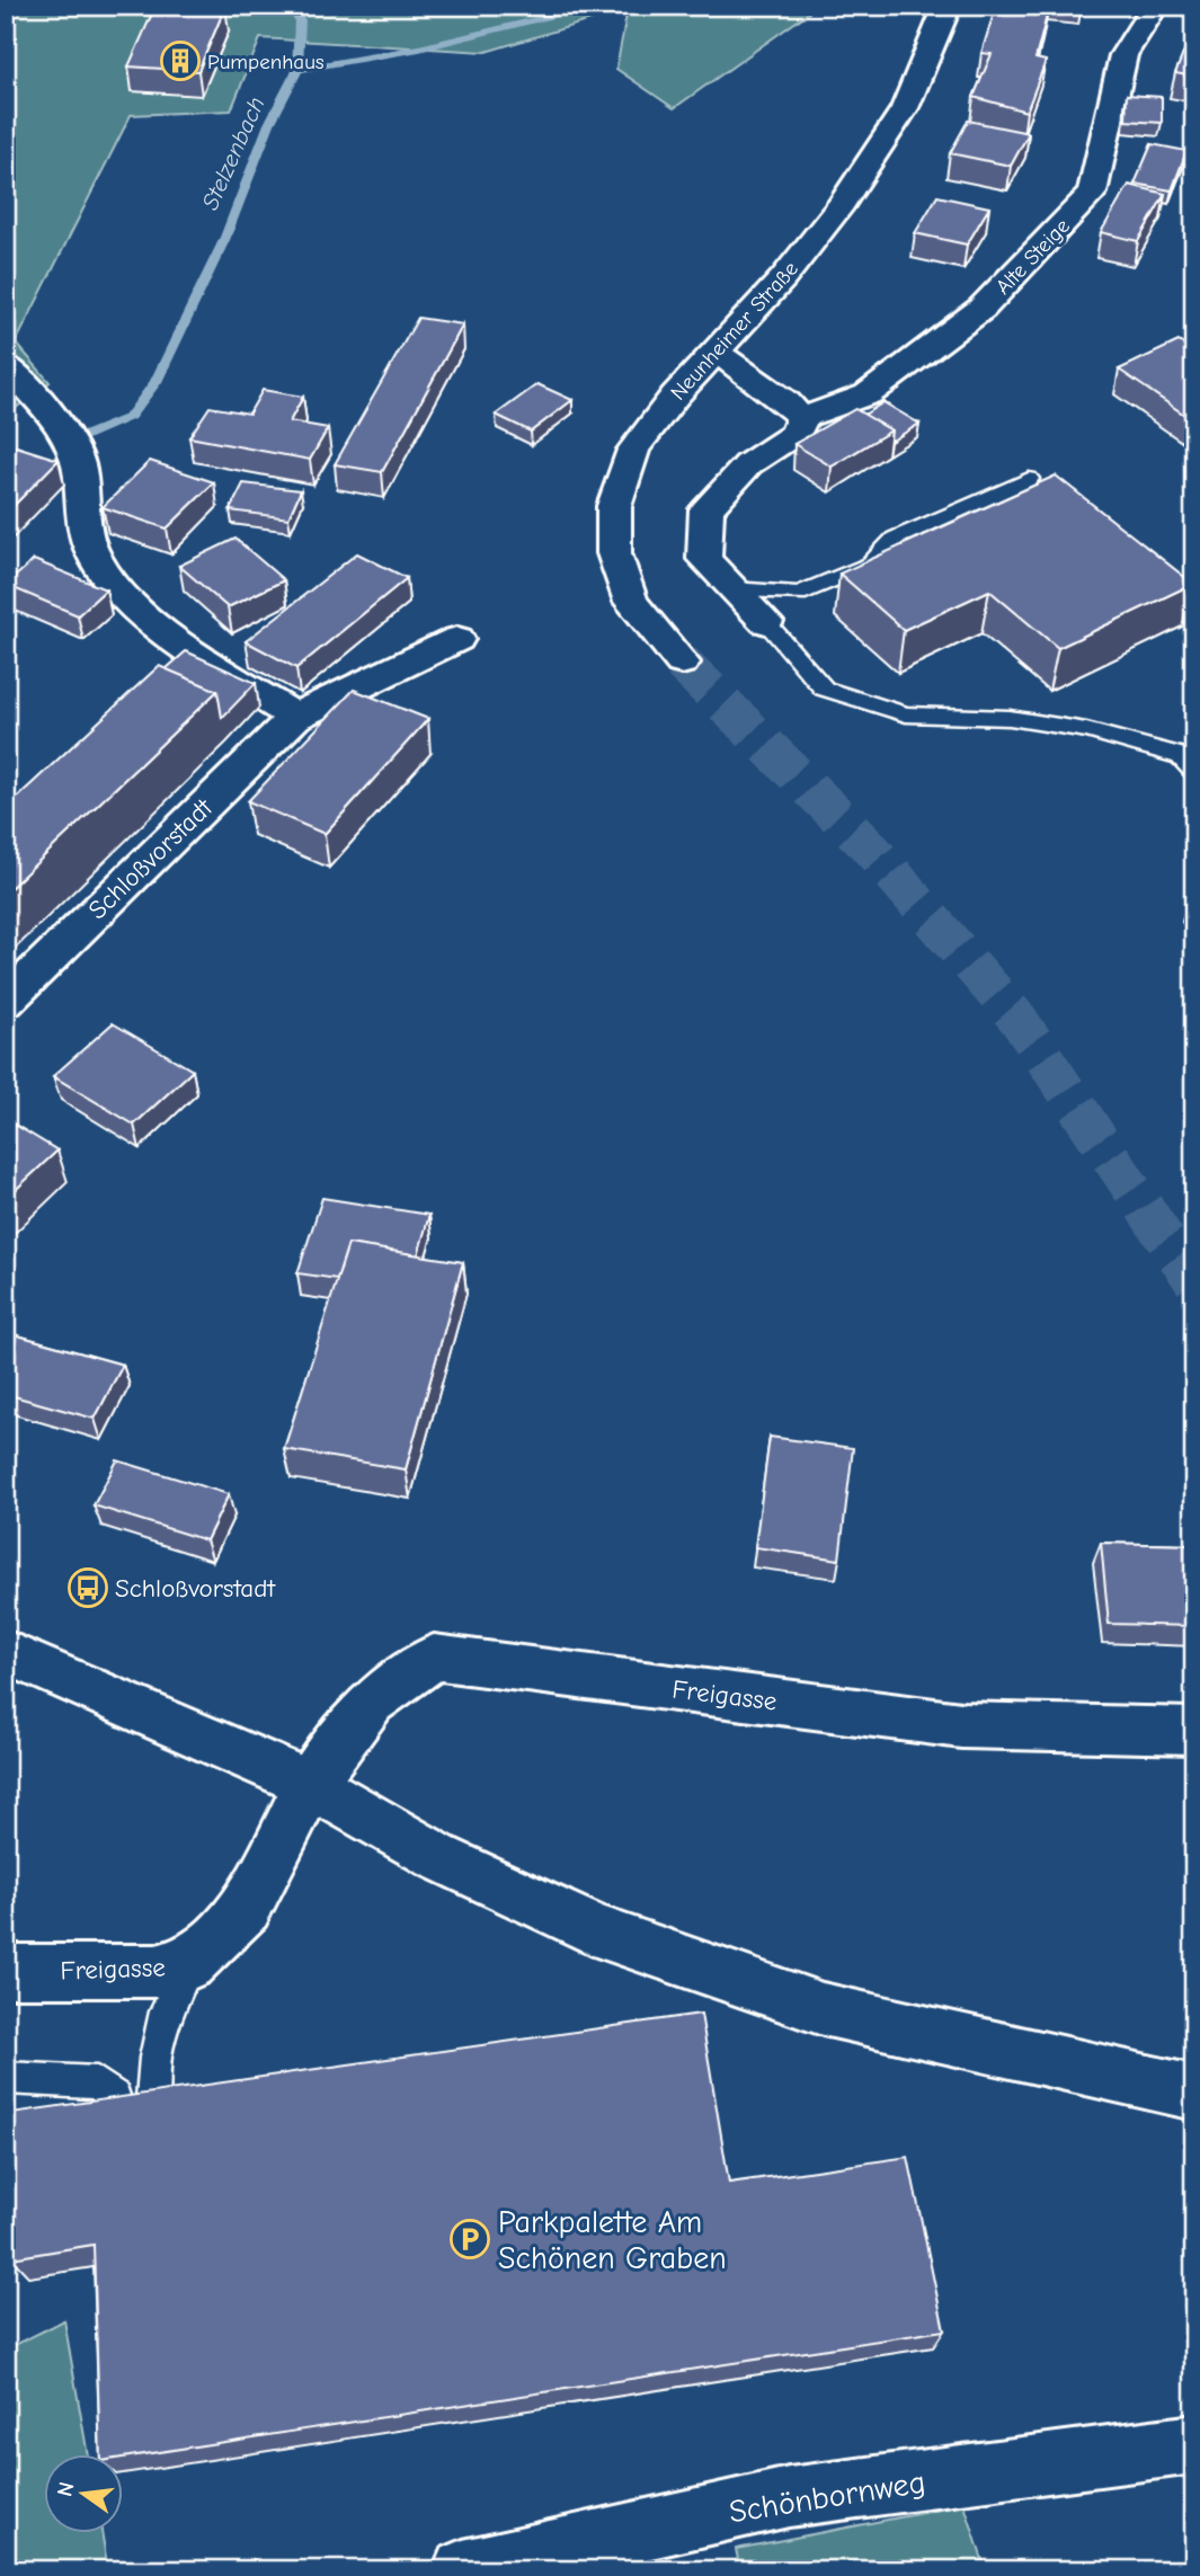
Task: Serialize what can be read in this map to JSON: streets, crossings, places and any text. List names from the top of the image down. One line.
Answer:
{"streets":{"street":["Alte Steige","Neunheimer Straße","Schloßvorstadt","Freigasse","Schönbornweg"]},"water":["Stelzenbach"],"places":{"building":["Pumpenhaus"],"bus stop":["Schloßvorstadt"],"parking":["Parkpalette Am Schönen Graben"]},"north":"left"}
